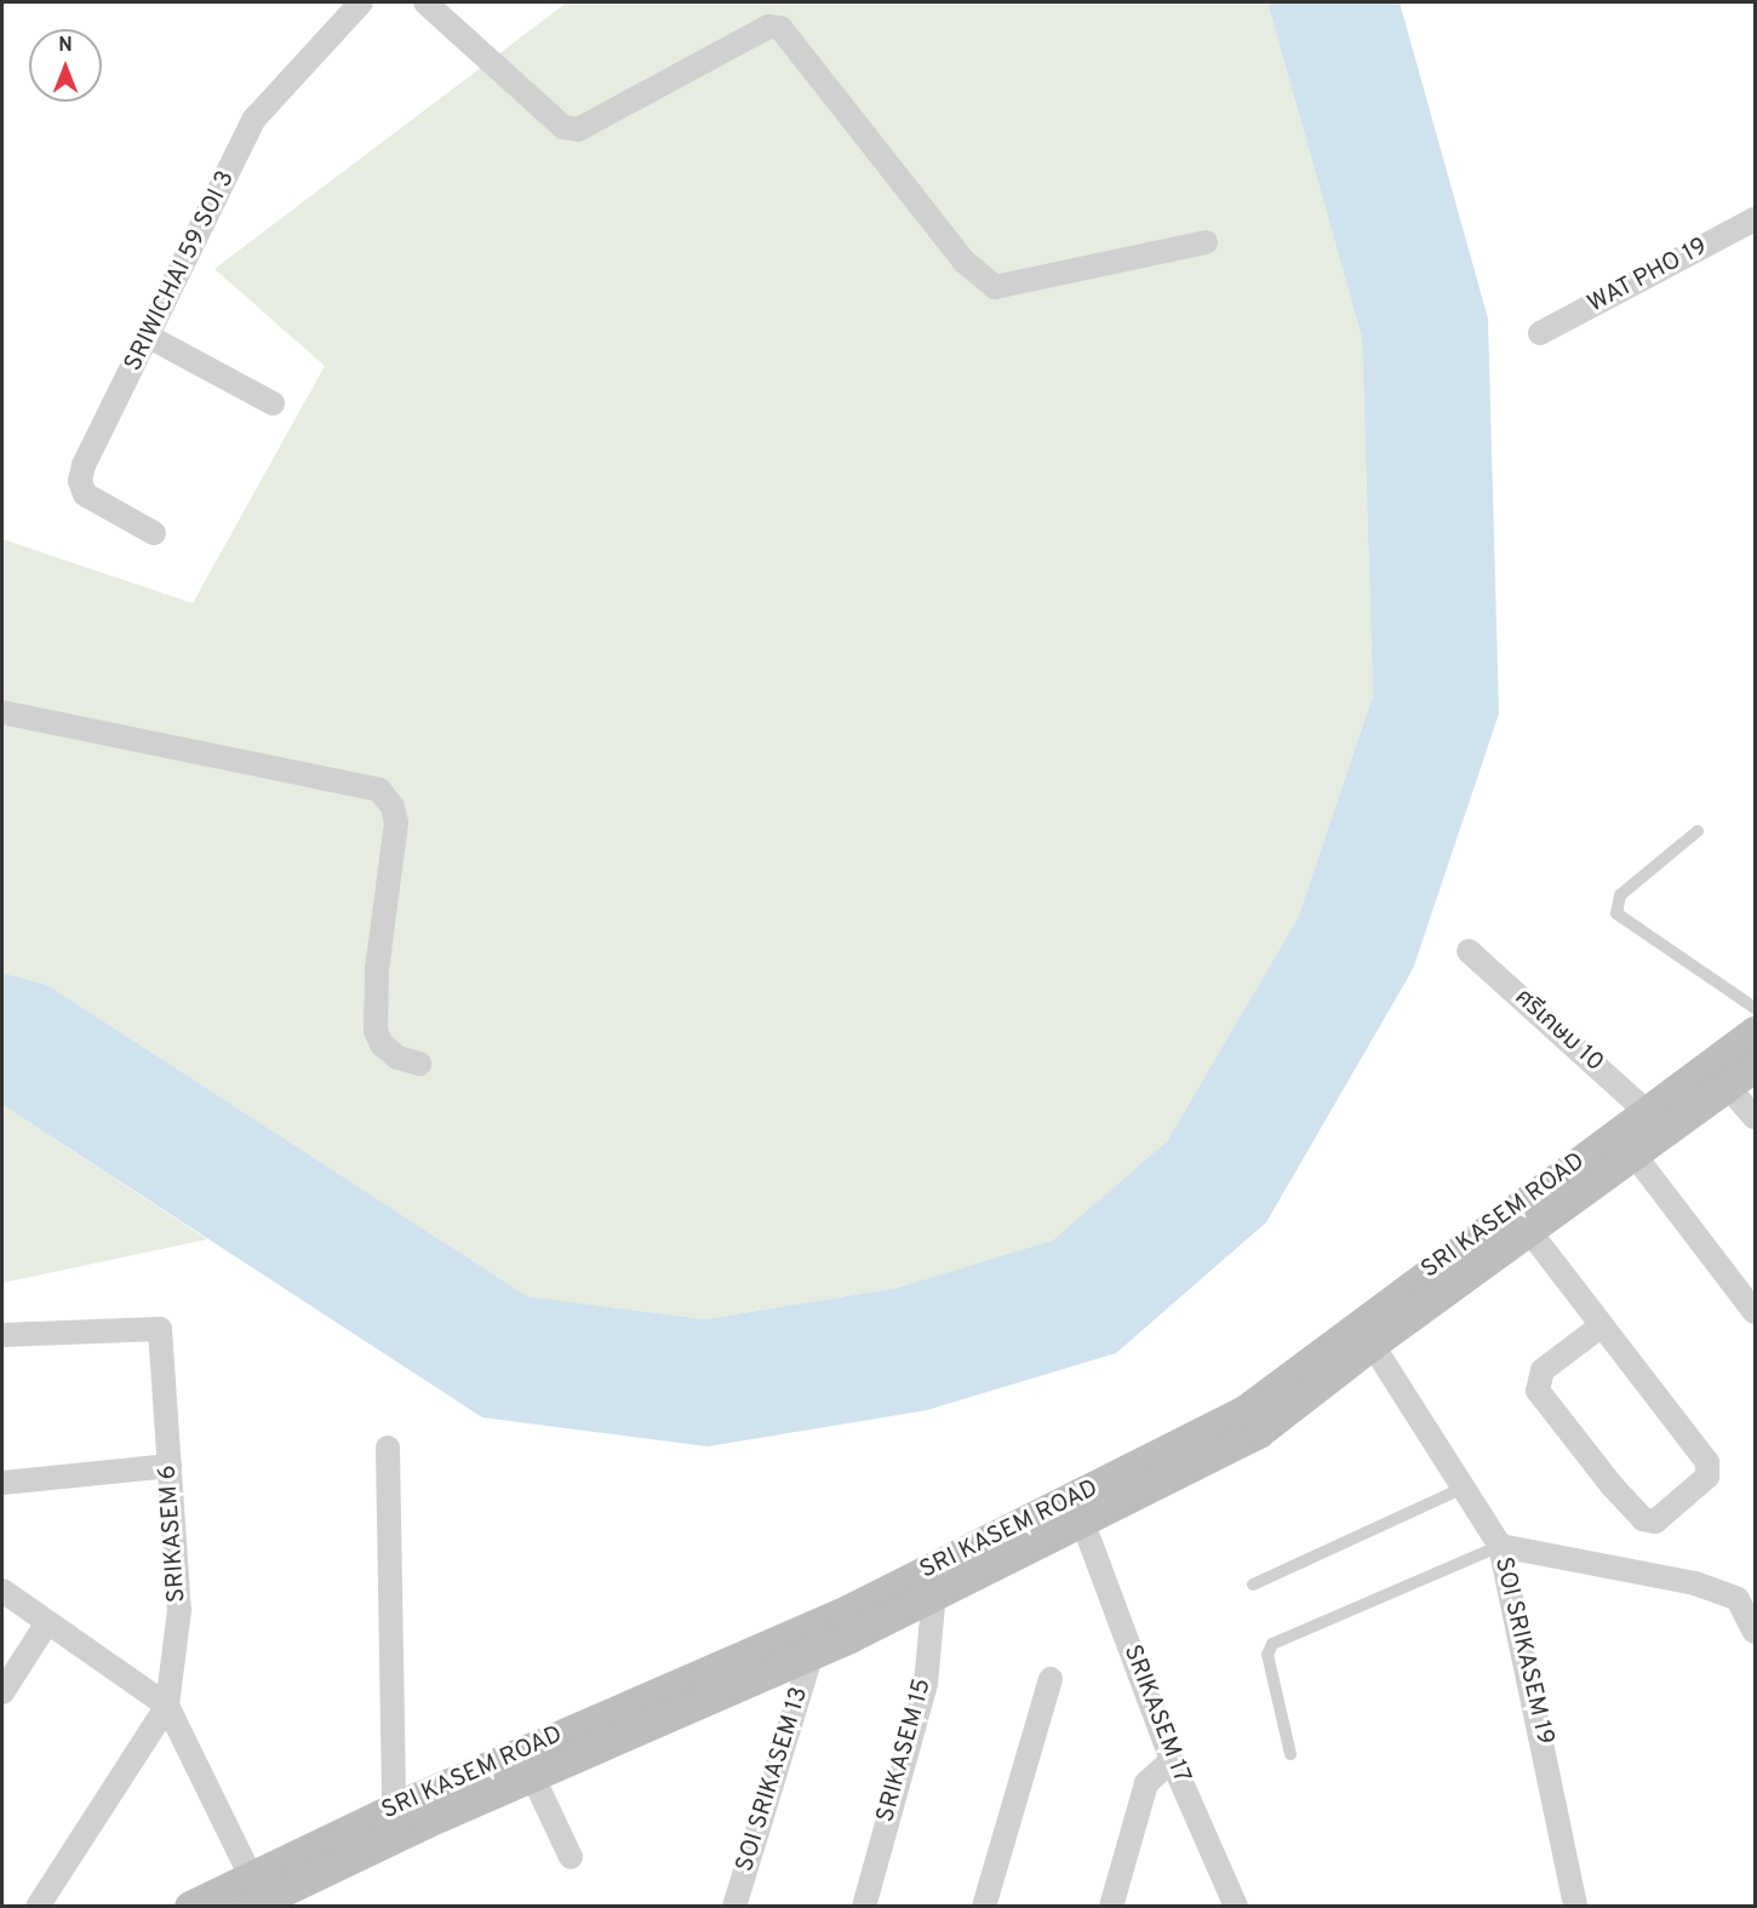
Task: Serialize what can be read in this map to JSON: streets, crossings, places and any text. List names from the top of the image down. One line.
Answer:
{"streets":{"main road":["SRI KASEM ROAD"],"street":["SRIWICHAI 59 SOI 3","WAT PHO 19","ศรีเกษม 10","SRIKASEM 6","SOI SRIKASEM 19","SRIKASEM 17","SRIKASEM 15","SOI SRIKASEM 13"]},"crossings":[["ศรีเกษม 10","SRI KASEM ROAD"],["SRI KASEM ROAD","SOI SRIKASEM 19"],["SRI KASEM ROAD","SRIKASEM 17"],["SRI KASEM ROAD","SRIKASEM 15"],["SRI KASEM ROAD","SOI SRIKASEM 13"]],"north":"top"}
